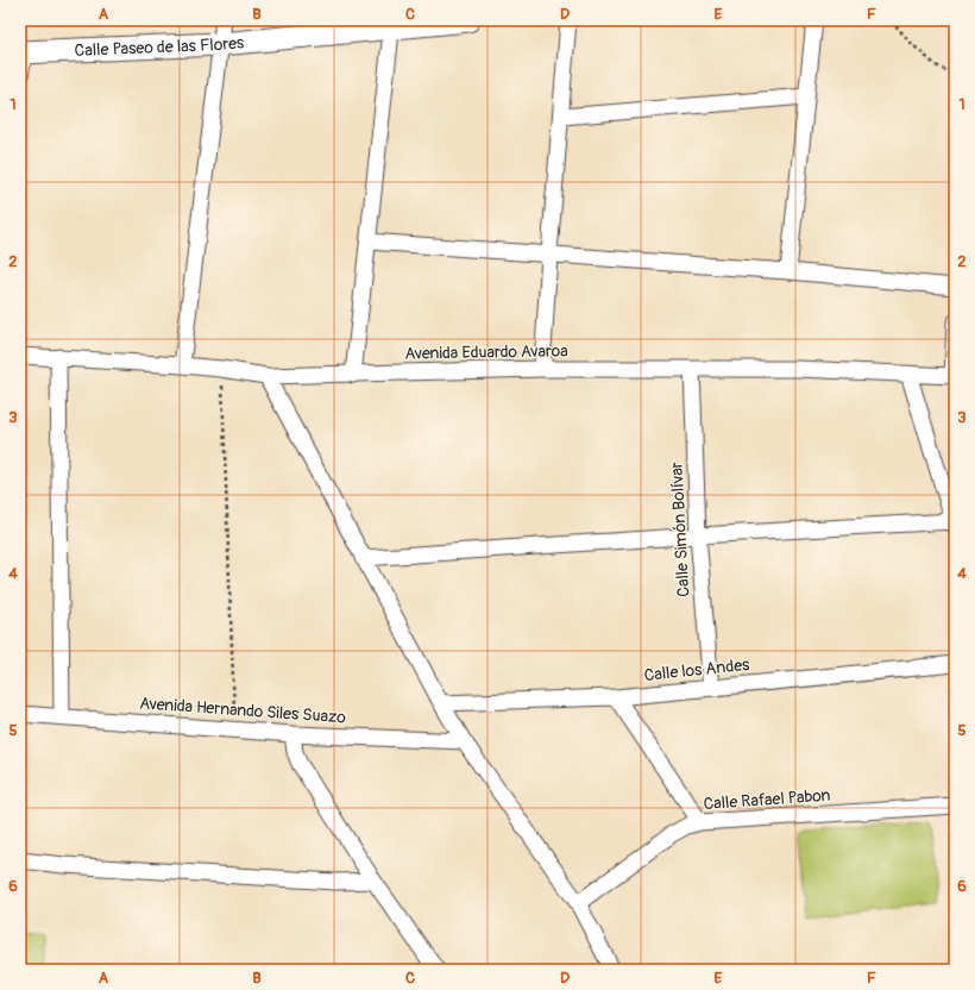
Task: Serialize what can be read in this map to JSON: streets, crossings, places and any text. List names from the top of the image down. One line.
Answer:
{"streets":{"street":["Calle Paseo de las Flores","Avenida Eduardo Avaroa","Calle Simón Bolívar","Calle los Andes","Avenida Hernando Siles Suazo","Calle Rafael Pabon"]},"crossings":[["Avenida Eduardo Avaroa","Calle Simón Bolívar"],["Calle Simón Bolívar","Calle los Andes"]],"grid":{"columns":["A","B","C","D","E","F"],"rows":["1","2","3","4","5","6"]}}
